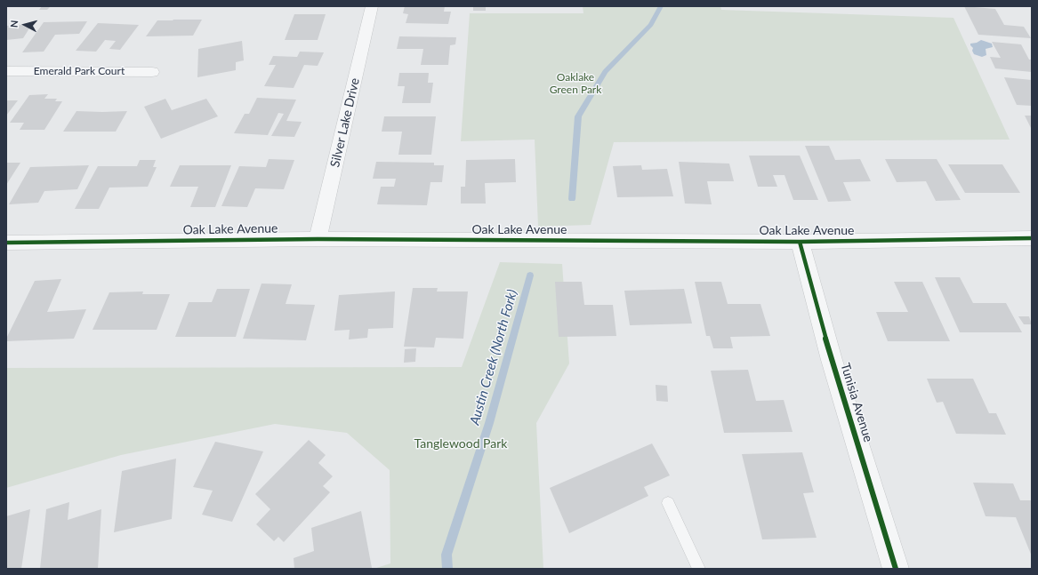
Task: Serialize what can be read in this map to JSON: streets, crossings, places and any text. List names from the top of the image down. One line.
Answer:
{"streets":{"street":["Emerald Park Court","Silver Lake Drive","Oak Lake Avenue","Tunisia Avenue"]},"crossings":[["Silver Lake Drive","Oak Lake Avenue"],["Oak Lake Avenue","Tunisia Avenue"]],"water":["Austin Creek (North Fork)"],"parks":["Oaklake Green Park","Tanglewood Park"],"north":"left"}
